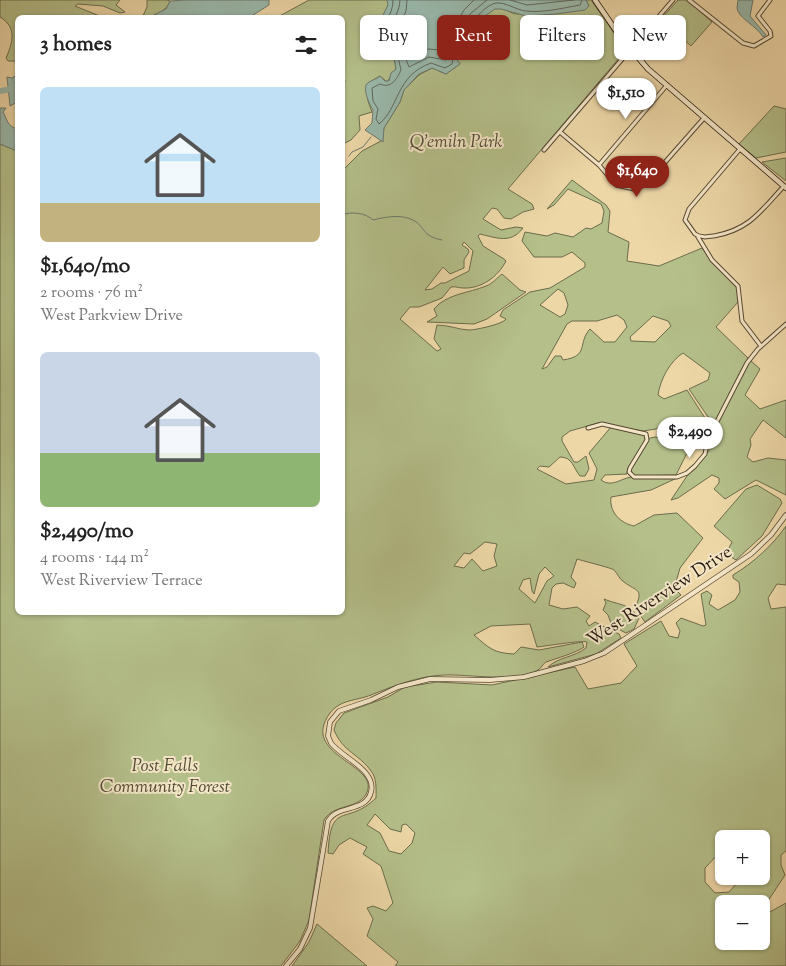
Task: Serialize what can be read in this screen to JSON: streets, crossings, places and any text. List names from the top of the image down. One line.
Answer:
{"streets":{"street":["West Riverview Drive"]},"parks":["Q'emiln Park","Post Falls Community Forest"],"page":{"chip":["Buy","Rent","Filters","New"],"heading":"3 homes","list":[{"name":"$1,640/mo","note":"2 rooms · 76 m² · West Parkview Drive"},{"name":"$2,490/mo","note":"4 rooms · 144 m² · West Riverview Terrace"}],"price":["$1,510","$1,640","$2,490"],"map_buttons":["+","−"]}}
